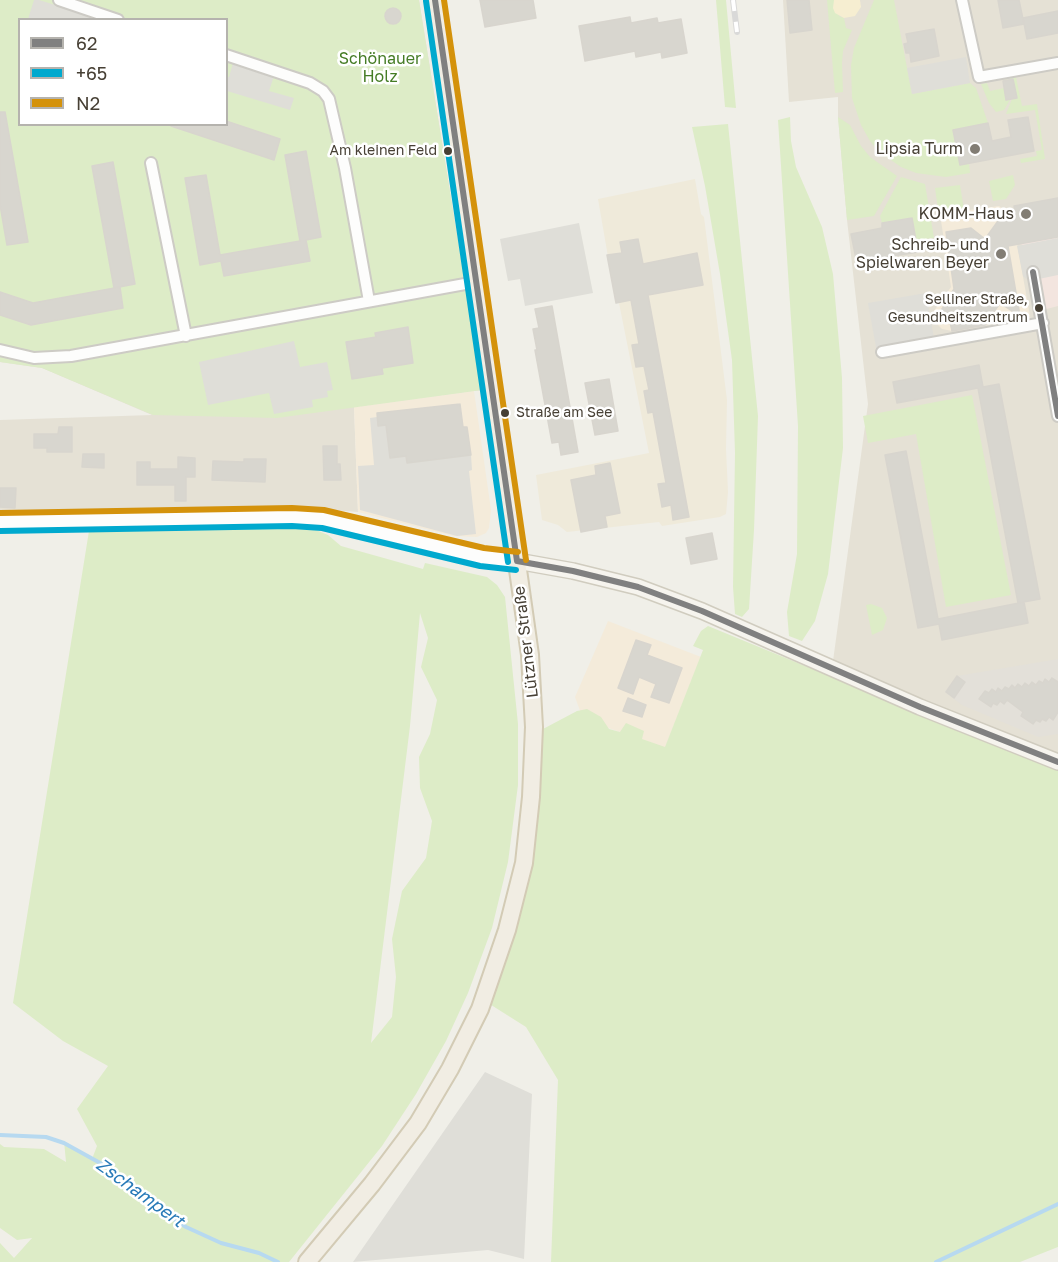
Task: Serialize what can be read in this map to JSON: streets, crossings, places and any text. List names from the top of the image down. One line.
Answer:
{"streets":{"main road":["Lützner Straße"]},"water":["Zschampert"],"parks":["Schönauer Holz"],"places":["Lipsia Turm","Am kleinen Feld","KOMM-Haus","Schreib- und Spielwaren Beyer","Selliner Straße, Gesundheitszentrum","Straße am See"],"lines":["transit line 62","transit line N2","transit line +65"],"legend":["62","+65","N2"]}
